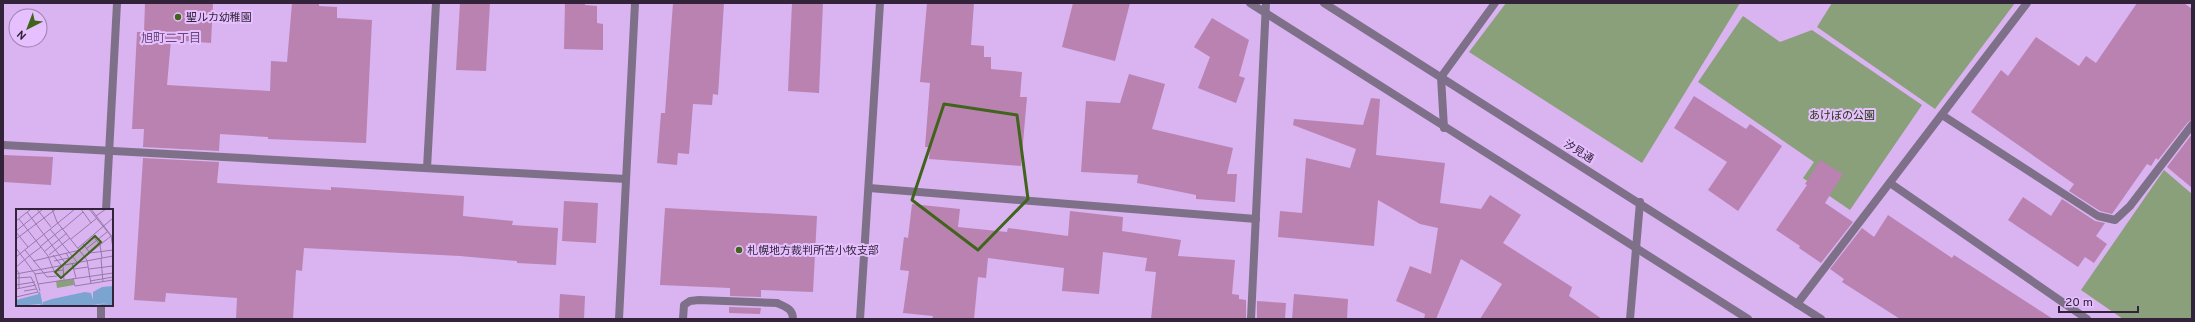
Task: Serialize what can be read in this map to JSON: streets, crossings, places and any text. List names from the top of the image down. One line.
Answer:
{"streets":{"street":["汐見通"]},"districts":["旭町二丁目"],"parks":["あけぼの公園"],"places":["聖ルカ幼稚園","札幌地方裁判所苫小牧支部"],"scale_bar":"20 m","north":"bottom left"}
